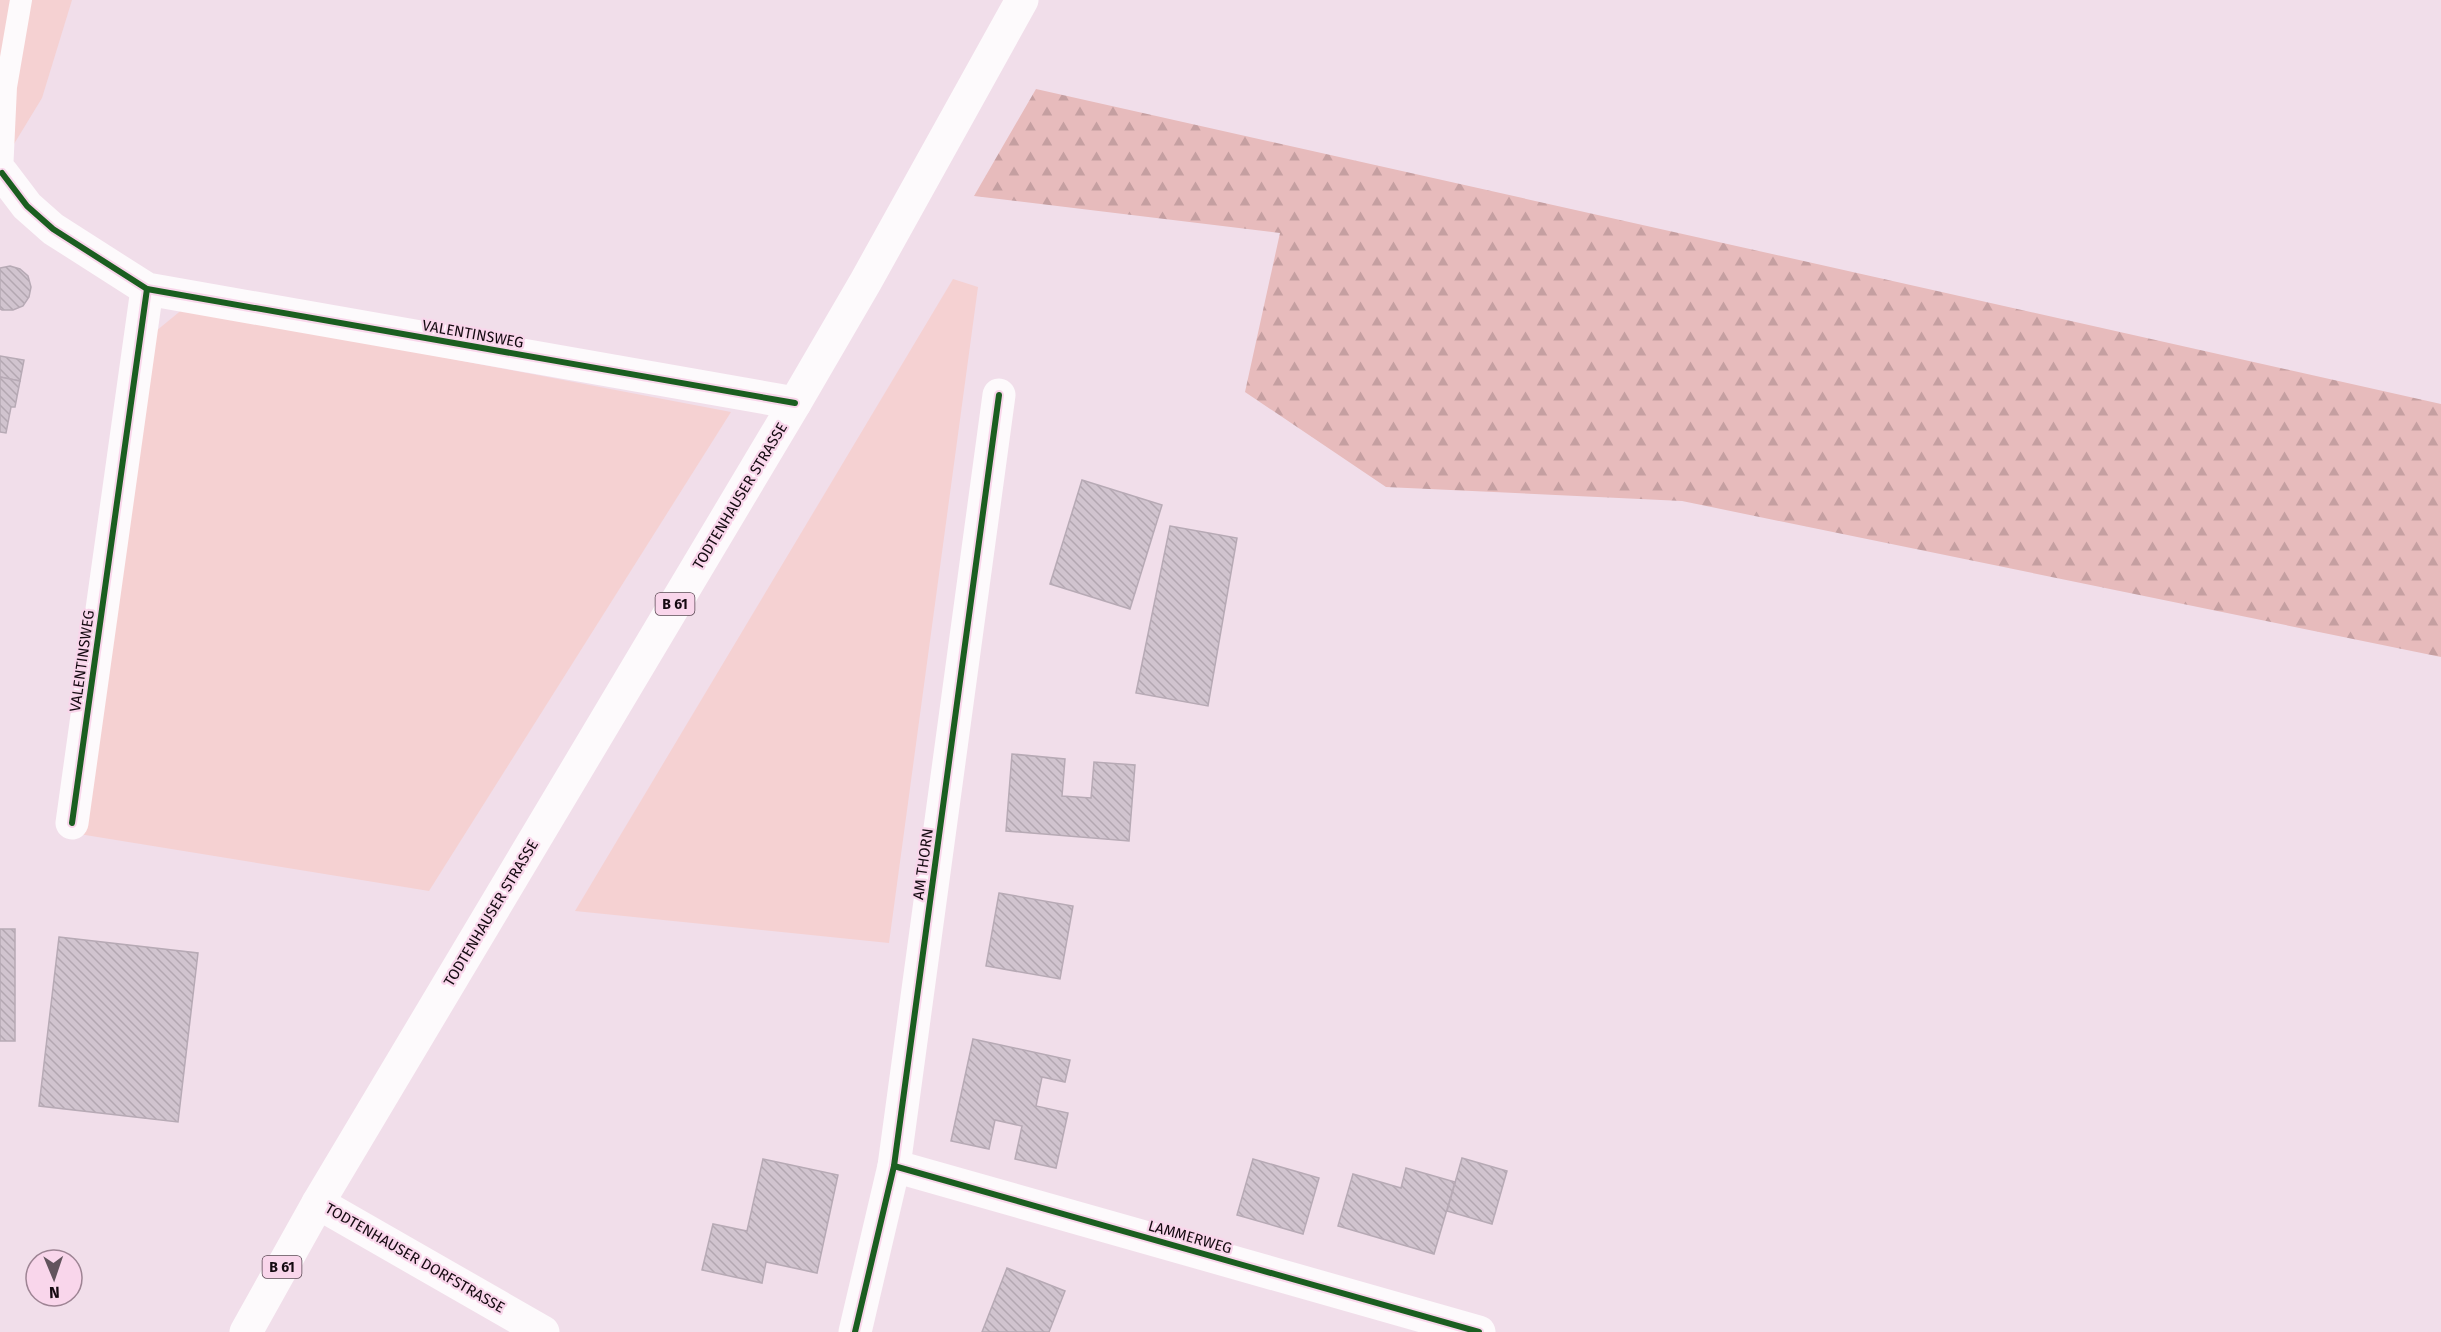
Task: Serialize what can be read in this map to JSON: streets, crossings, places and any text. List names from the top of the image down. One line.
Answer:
{"streets":{"street":["VALENTINSWEG","TODTENHAUSER STRASSE","B 61","AM THORN","LAMMERWEG","TODTENHAUSER DORFSTRASSE"]},"crossings":[["VALENTINSWEG","TODTENHAUSER STRASSE"],["TODTENHAUSER STRASSE","B 61"],["TODTENHAUSER STRASSE","TODTENHAUSER DORFSTRASSE"],["B 61","TODTENHAUSER DORFSTRASSE"],["AM THORN","LAMMERWEG"]],"north":"bottom"}
